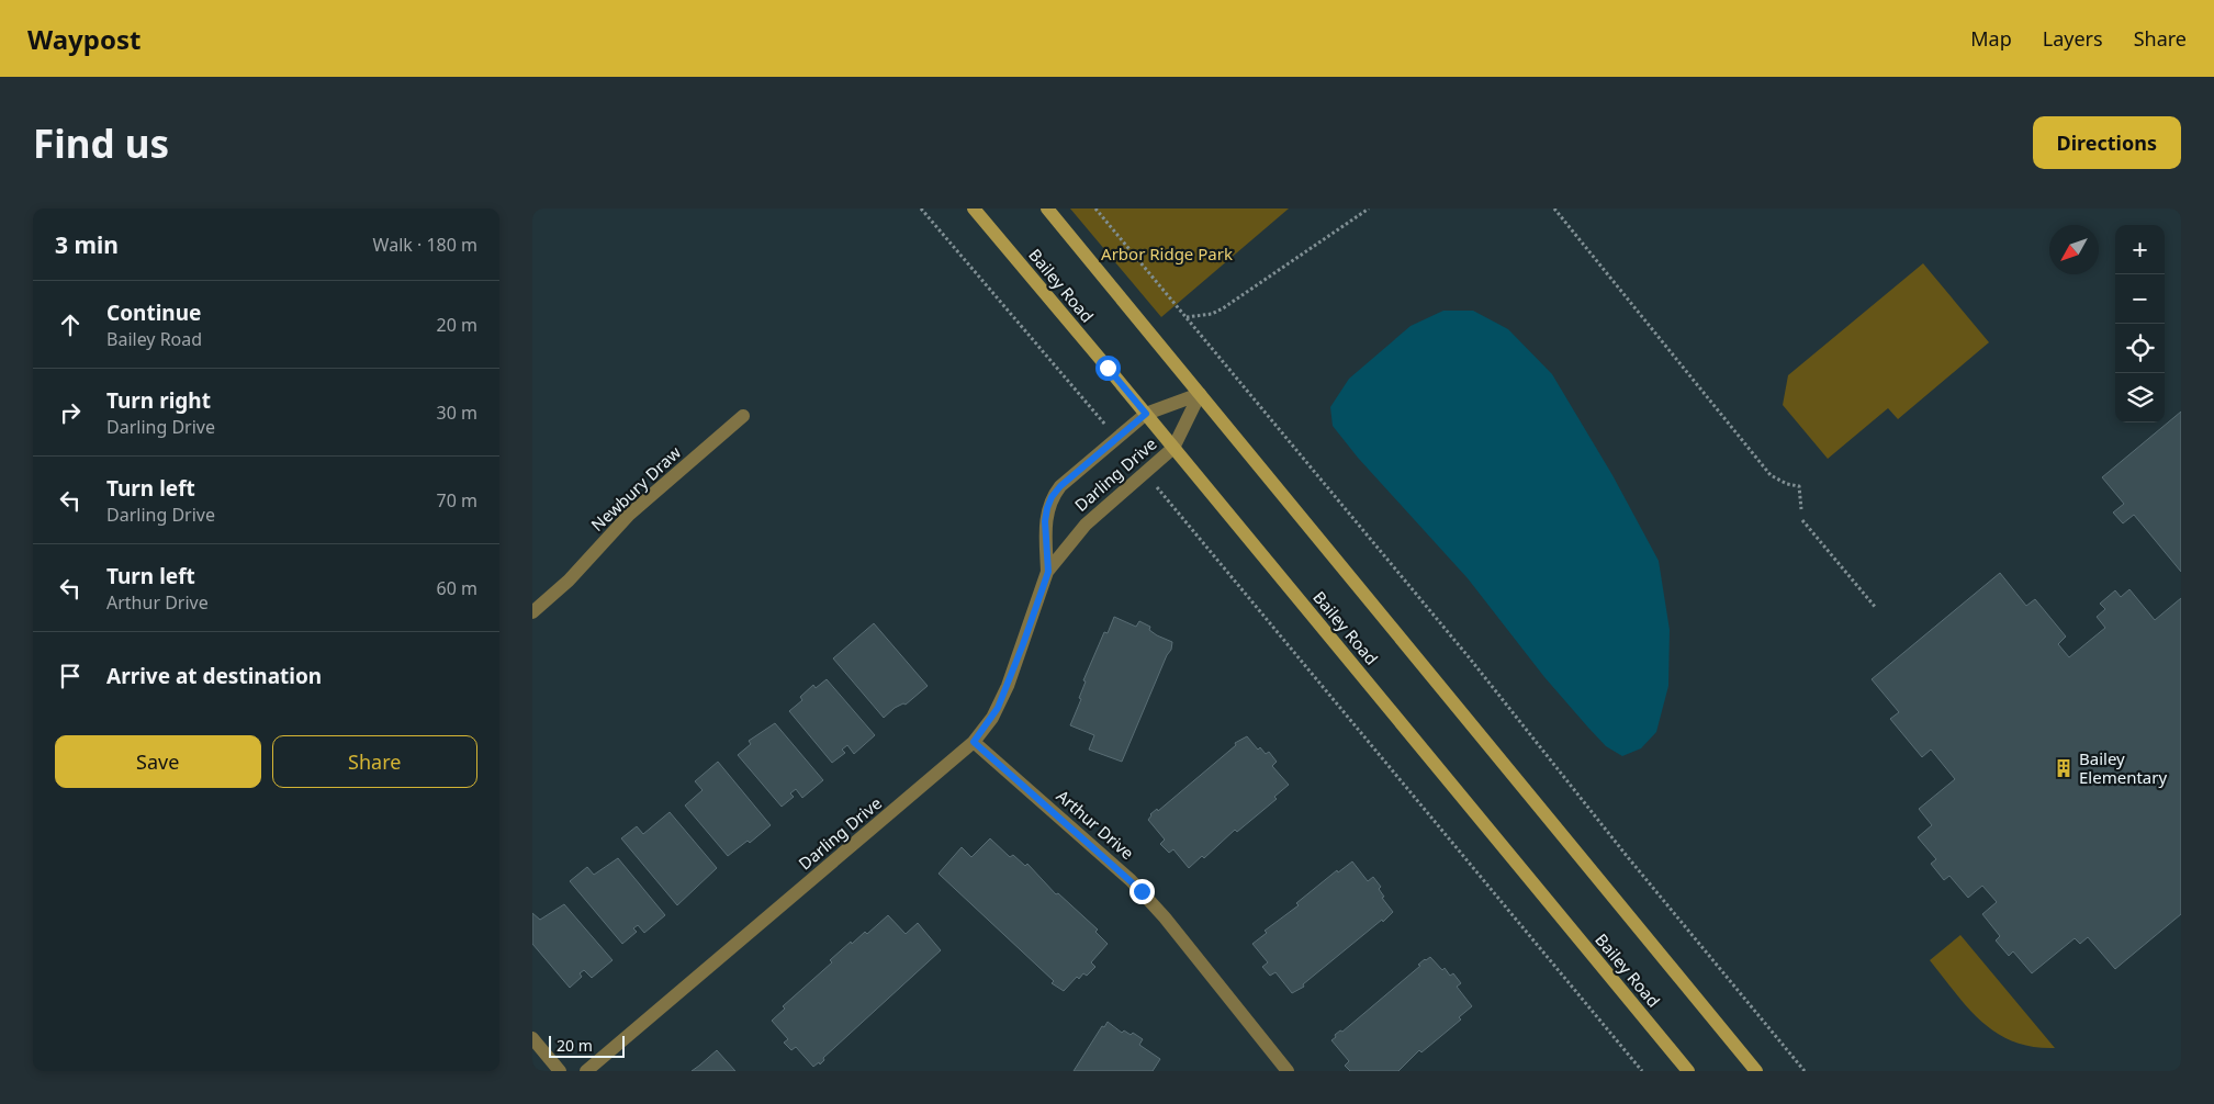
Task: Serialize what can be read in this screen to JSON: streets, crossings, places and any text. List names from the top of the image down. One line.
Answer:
{"streets":{"main road":["Bailey Road"],"street":["Darling Drive","Newbury Draw","Arthur Drive"]},"crossings":[["Bailey Road","Darling Drive"],["Darling Drive","Arthur Drive"]],"parks":["Arbor Ridge Park"],"places":{"building":["Bailey Elementary"]},"scale_bar":"20 m","north":"bottom left","page":{"header":"Waypost","nav":["Map","Layers","Share"],"buttons":["Directions",["Save","Share"]],"title":"Find us","heading":["3 min","Walk · 180 m"],"map_buttons":["+","−"],"list":[["Continue","Bailey Road","20 m"],["Turn right","Darling Drive","30 m"],["Turn left","Darling Drive","70 m"],["Turn left","Arthur Drive","60 m"],"Arrive at destination"],"scale":"20 m"}}
